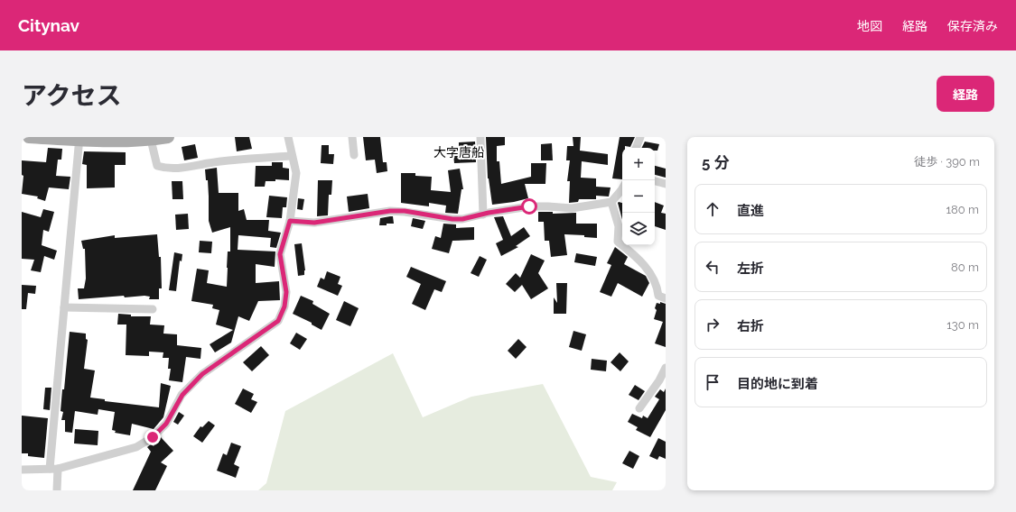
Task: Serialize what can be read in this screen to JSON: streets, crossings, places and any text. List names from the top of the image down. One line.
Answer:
{"districts":["大字唐船"],"page":{"header":"Citynav","nav":["地図","経路","保存済み"],"title":"アクセス","buttons":"経路","heading":["5 分","徒歩 · 390 m"],"map_buttons":["+","−"],"list":[["直進","180 m"],["左折","80 m"],["右折","130 m"],"目的地に到着"]}}
